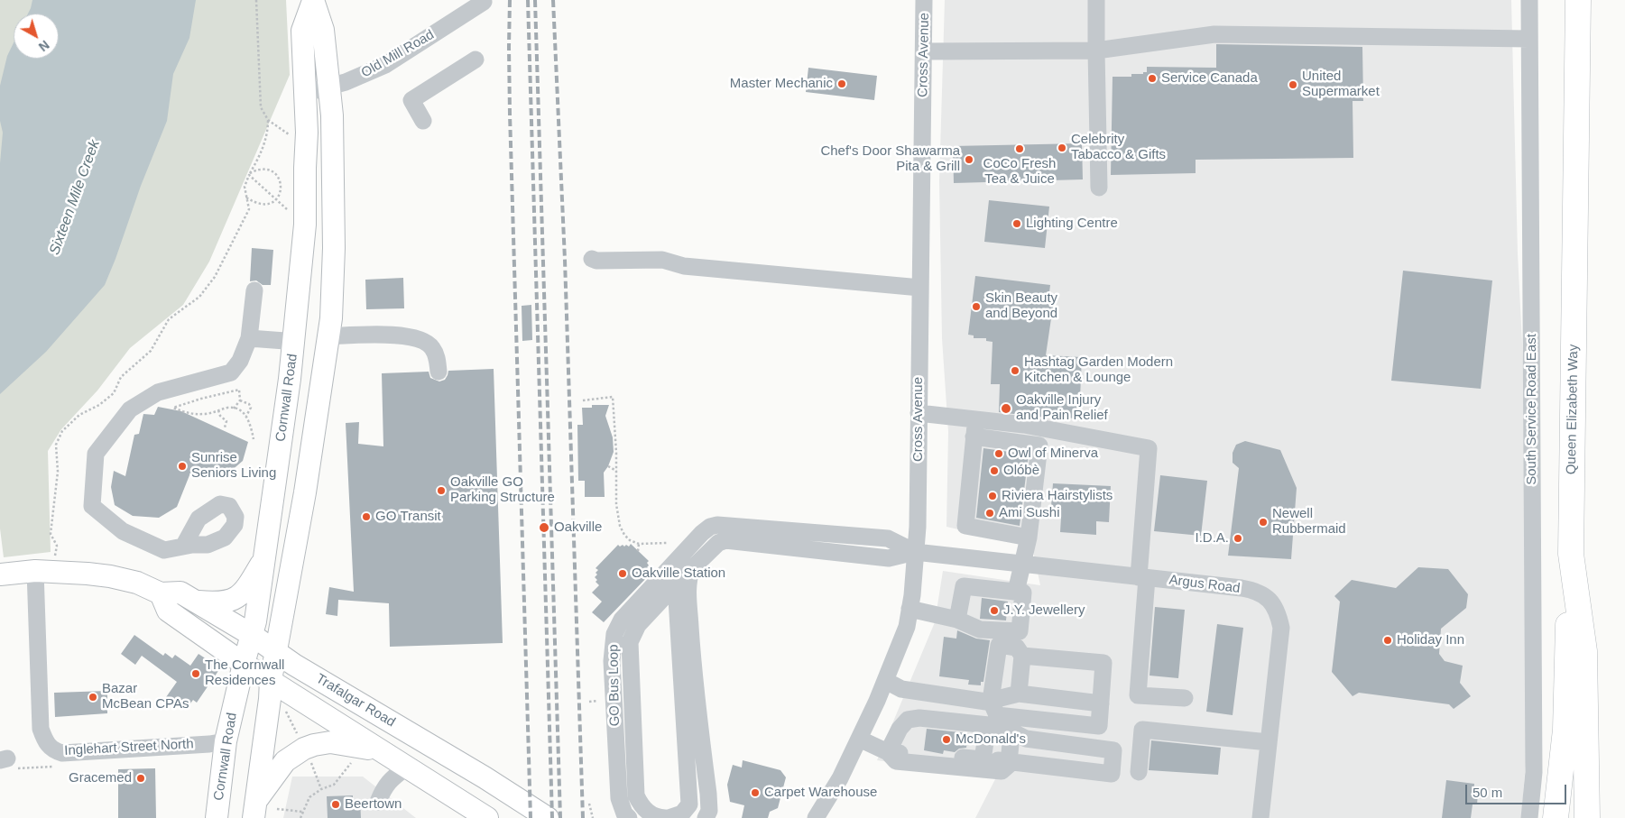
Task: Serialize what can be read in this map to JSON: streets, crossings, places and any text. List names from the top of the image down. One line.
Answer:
{"streets":{"highway":["Queen Elizabeth Way"],"main road":["Cornwall Road","Trafalgar Road"],"street":["Old Mill Road","Cross Avenue","South Service Road East","Argus Road","GO Bus Loop","Inglehart Street North"]},"crossings":[["Old Mill Road","Cornwall Road"],["Cross Avenue","Argus Road"],["Cornwall Road","Trafalgar Road"],["Cornwall Road","Inglehart Street North"],["Trafalgar Road","Inglehart Street North"]],"water":["Sixteen Mile Creek"],"places":["Service Canada","Master Mechanic","United Supermarket","Celebrity Tabacco & Gifts","CoCo Fresh Tea & Juice","Chef's Door Shawarma Pita & Grill","Lighting Centre","Skin Beauty and Beyond","Hashtag Garden Modern Kitchen & Lounge","Oakville Injury and Pain Relief","Owl of Minerva","Sunrise Seniors Living","Olóbè","Oakville GO Parking Structure","Riviera Hairstylists","Ami Sushi","GO Transit","Newell Rubbermaid","Oakville","I.D.A.","Oakville Station","J.Y. Jewellery","Holiday Inn","The Cornwall Residences","Bazar McBean CPAs","McDonald's","Gracemed","Carpet Warehouse","Beertown"],"scale_bar":"50 m","north":"bottom right"}
